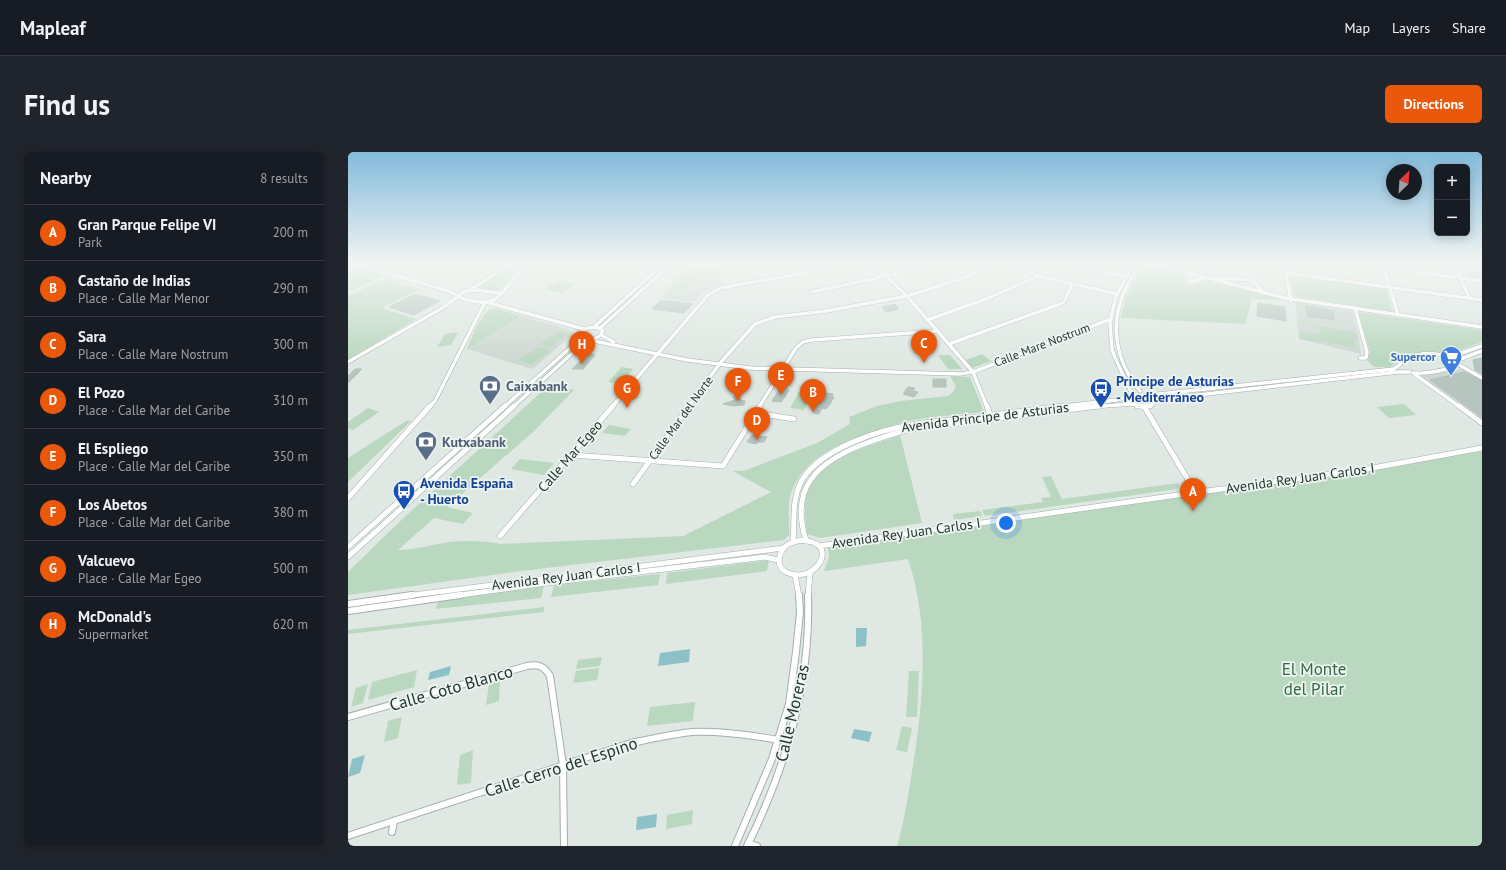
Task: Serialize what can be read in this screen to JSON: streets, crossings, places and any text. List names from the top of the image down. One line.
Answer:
{"streets":{"street":["Calle Mare Nostrum","Avenida Príncipe de Asturias","Calle Mar del Norte","Calle Mar Egeo","Avenida Rey Juan Carlos I","Calle Coto Blanco","Calle Moreras","Calle Cerro del Espino"]},"crossings":[["Calle Mare Nostrum","Calle Mar del Norte"],["Calle Mare Nostrum","Calle Mar Egeo"],["Avenida Príncipe de Asturias","Avenida Rey Juan Carlos I"],["Avenida Príncipe de Asturias","Calle Moreras"],["Avenida Rey Juan Carlos I","Calle Moreras"],["Calle Coto Blanco","Calle Cerro del Espino"],["Calle Moreras","Calle Cerro del Espino"]],"parks":["El Monte del Pilar"],"places":{"supermarket":["Supercor"],"bank":["Caixabank","Kutxabank"],"bus stop":["Príncipe de Asturias - Mediterráneo","Avenida España - Huerto"]},"north":"top right","page":{"header":"Mapleaf","nav":["Map","Layers","Share"],"buttons":"Directions","title":"Find us","heading":["Nearby","8 results"],"map_buttons":["+","−"],"list":[{"mark":"A","name":"Gran Parque Felipe VI","note":"Park","value":"200 m"},{"mark":"B","name":"Castaño de Indias","note":"Place · Calle Mar Menor","value":"290 m"},{"mark":"C","name":"Sara","note":"Place · Calle Mare Nostrum","value":"300 m"},{"mark":"D","name":"El Pozo","note":"Place · Calle Mar del Caribe","value":"310 m"},{"mark":"E","name":"El Espliego","note":"Place · Calle Mar del Caribe","value":"350 m"},{"mark":"F","name":"Los Abetos","note":"Place · Calle Mar del Caribe","value":"380 m"},{"mark":"G","name":"Valcuevo","note":"Place · Calle Mar Egeo","value":"500 m"},{"mark":"H","name":"McDonald's","note":"Supermarket","value":"620 m"}],"pins":["C","H","E","F","G","B","D","A"]}}
